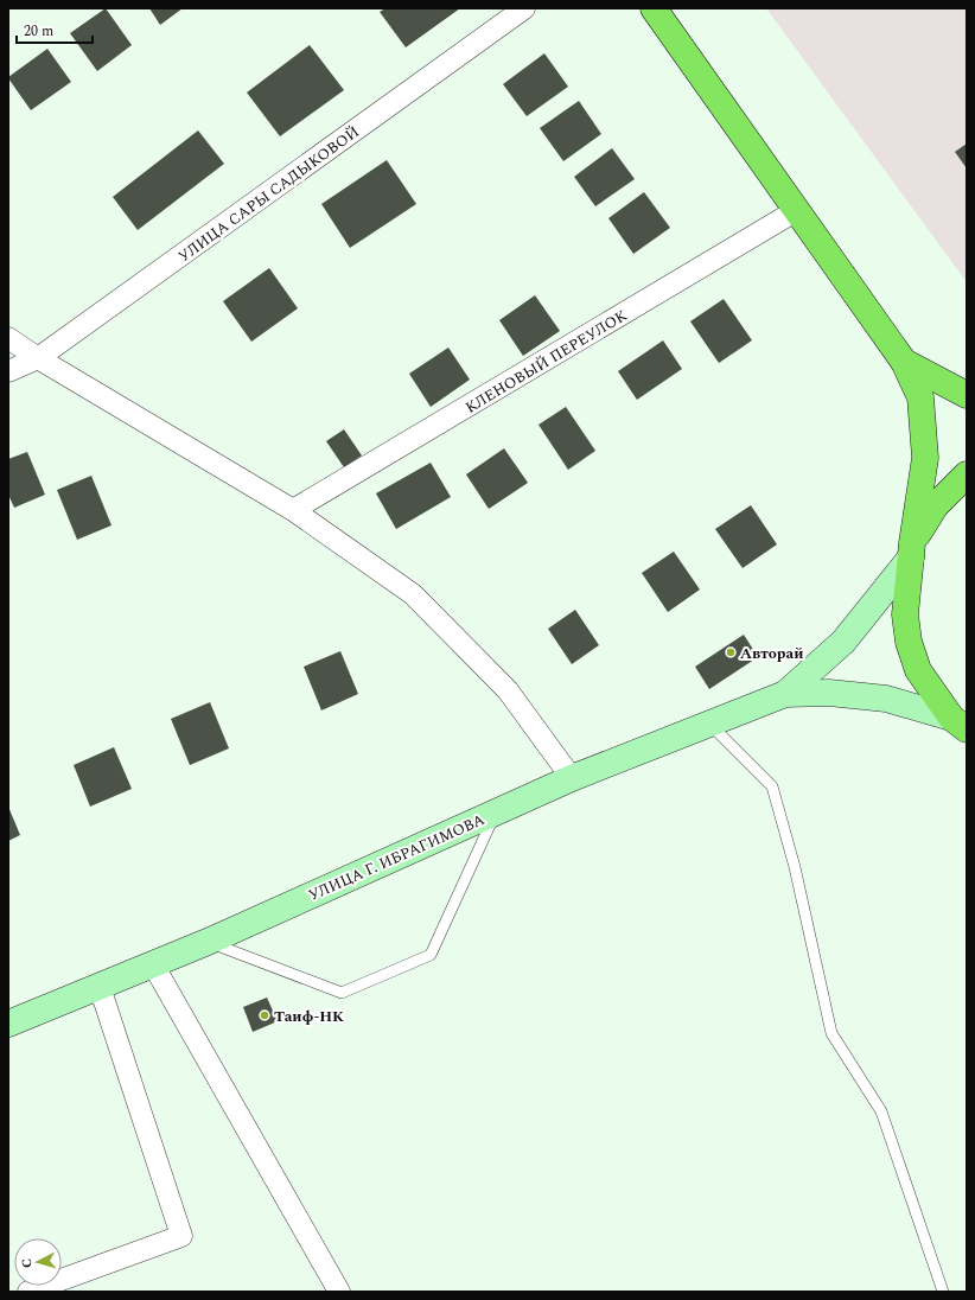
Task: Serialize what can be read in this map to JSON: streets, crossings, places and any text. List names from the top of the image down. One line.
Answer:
{"streets":{"street":["УЛИЦА САРЫ САДЫКОВОЙ","КЛЕНОВЫЙ ПЕРЕУЛОК","УЛИЦА Г. ИБРАГИМОВА"]},"places":["Авторай","Таиф-НК"],"scale_bar":"20 m","north":"left"}
